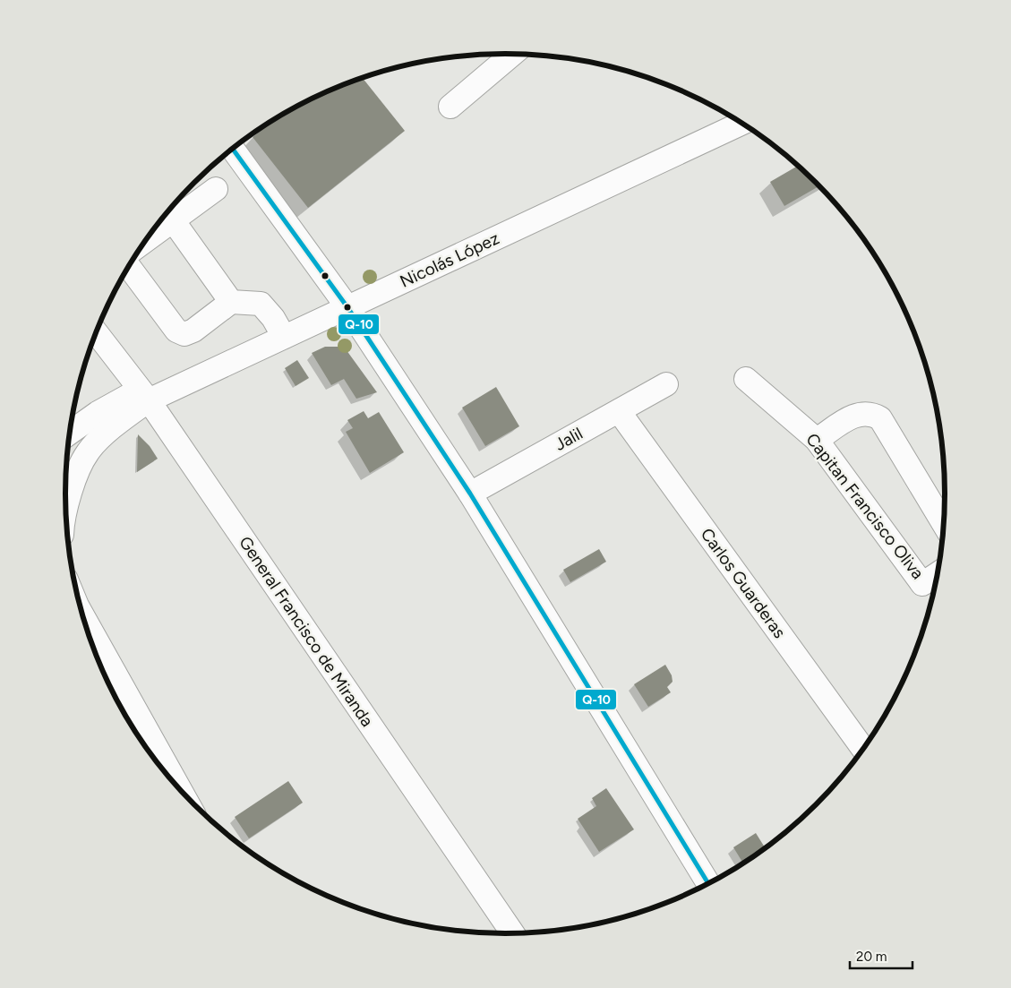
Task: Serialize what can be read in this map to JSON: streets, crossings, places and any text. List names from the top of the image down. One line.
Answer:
{"streets":{"street":["Nicolás López","Jalil","Capitan Francisco Oliva","Carlos Guarderas","General Francisco de Miranda"]},"crossings":[["Nicolás López","General Francisco de Miranda"],["Jalil","Carlos Guarderas"]],"lines":["transit line Q-10"],"scale_bar":"20 m"}
